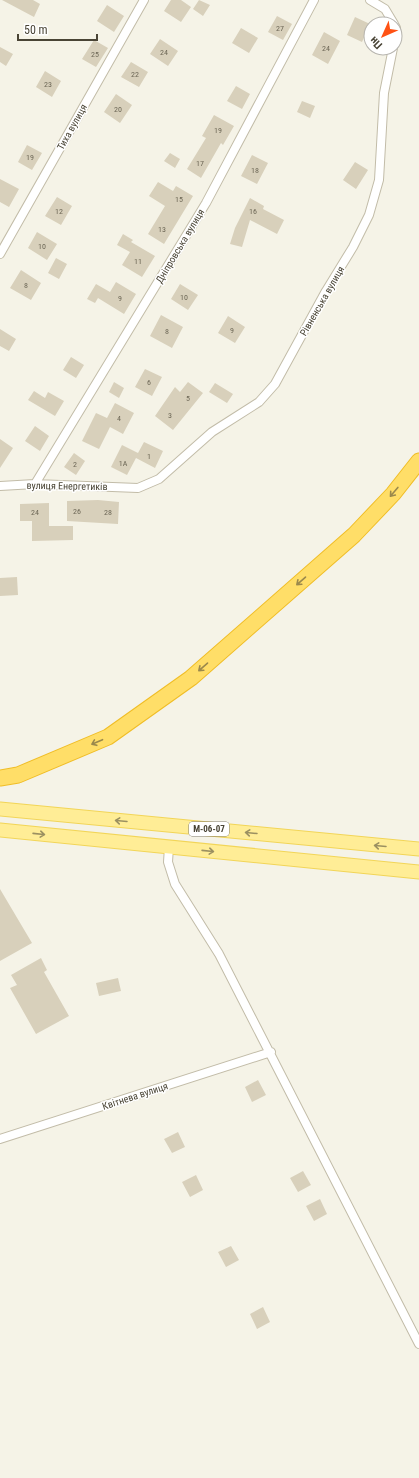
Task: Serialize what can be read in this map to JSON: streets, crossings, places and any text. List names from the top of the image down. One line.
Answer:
{"streets":{"main road":["М-06-07"],"street":["Тиха вулиця","Дніпровська вулиця","Рівненська вулиця","вулиця Енергетиків","Квітнева вулиця"]},"crossings":[["Дніпровська вулиця","вулиця Енергетиків"],["Рівненська вулиця","вулиця Енергетиків"]],"house_numbers":["27","24","24","25","22","23","20","19","19","17","18","15","12","16","13","10","11","8","10","9","9","8","6","5","3","4","1","1А","2","26","24","28"],"scale_bar":"50 m","north":"bottom left"}
